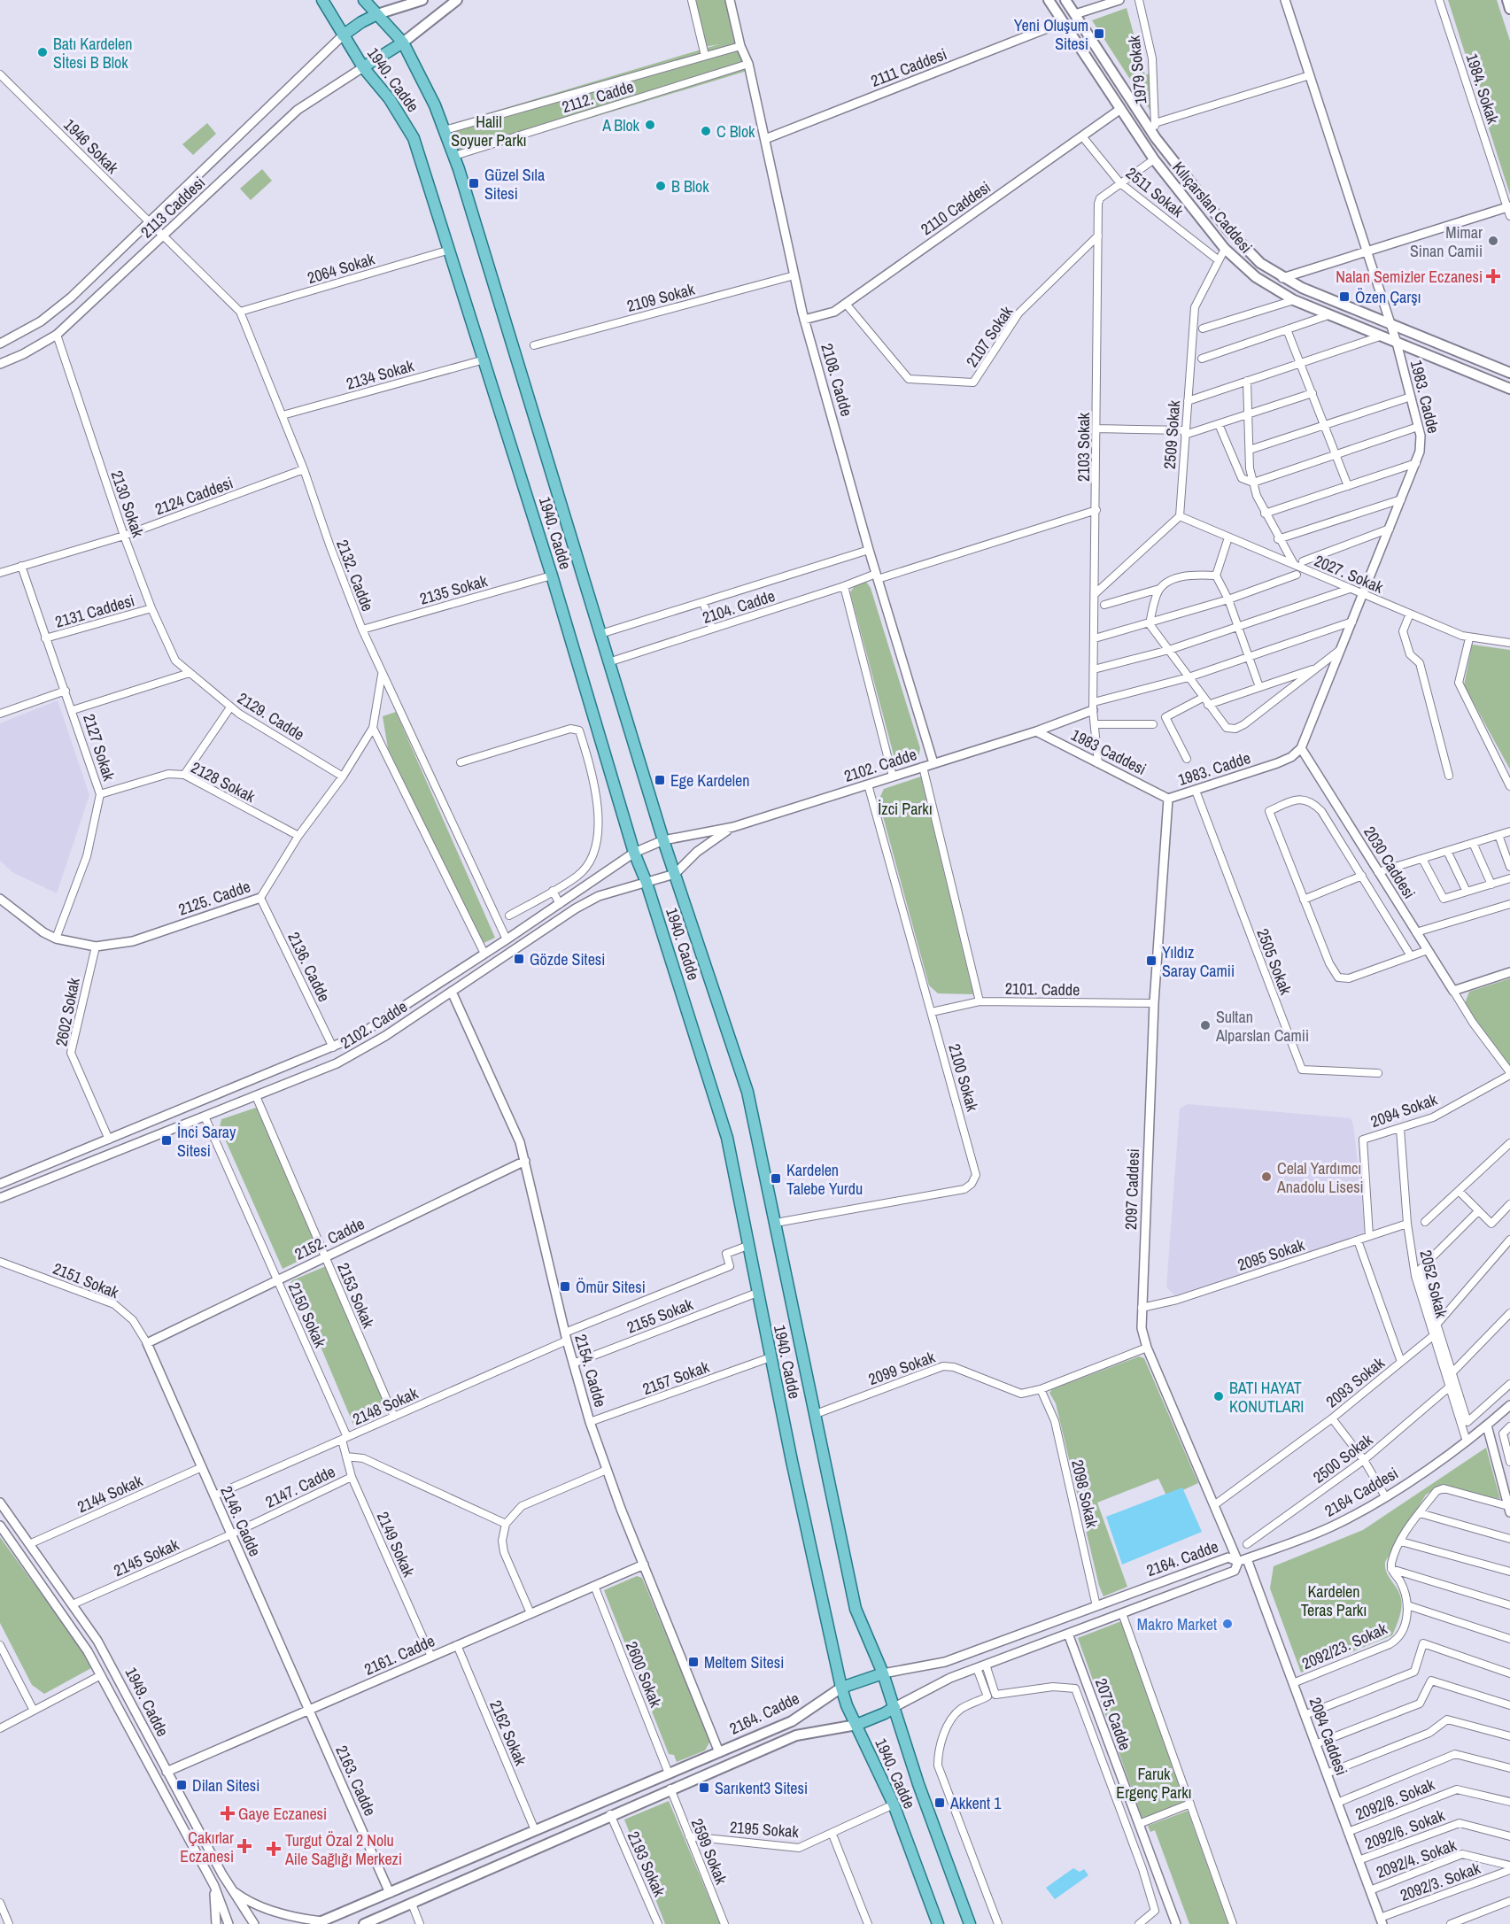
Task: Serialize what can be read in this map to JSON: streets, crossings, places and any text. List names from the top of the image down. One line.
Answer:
{"streets":{"main road":["1940. Cadde","Kılıçarslan Caddesi","2164. Cadde"],"street":["2111 Caddesi","1979 Sokak","1984. Sokak","2112. Cadde","1946 Sokak","2511 Sokak","2113 Caddesi","2110 Caddesi","2064 Sokak","2109 Sokak","2107 Sokak","2134 Sokak","2108. Cadde","1983. Cadde","2509 Sokak","2103 Sokak","2124 Caddesi","2130 Sokak","2027. Sokak","2132. Cadde","2135 Sokak","2104. Cadde","2131 Caddesi","2129. Cadde","2127 Sokak","1983 Caddesi","2102. Cadde","2128 Sokak","2030 Caddesi","2125. Cadde","2505 Sokak","2136. Cadde","2101. Cadde","2602 Sokak","2100 Sokak","2094 Sokak","2097 Caddesi","2152. Cadde","2095 Sokak","2151 Sokak","2052 Sokak","2153 Sokak","2150 Sokak","2155 Sokak","2099 Sokak","2154. Cadde","2157 Sokak","2093 Sokak","2148 Sokak","2500 Sokak","2147. Cadde","2164 Caddesi","2144 Sokak","2098 Sokak","2146. Cadde","2149 Sokak","2145 Sokak","2092/23. Sokak","2161. Cadde","2600 Sokak","1949. Cadde","2075. Cadde","2162 Sokak","2084 Caddesi","2163. Cadde","2092/8. Sokak","2195 Sokak","2092/6. Sokak","2599 Sokak","2092/4. Sokak","2193 Sokak","2092/3. Sokak"]},"crossings":[["2111 Caddesi","Kılıçarslan Caddesi"],["2111 Caddesi","2108. Cadde"],["1979 Sokak","Kılıçarslan Caddesi"],["1940. Cadde","2112. Cadde"],["1940. Cadde","2113 Caddesi"],["1940. Cadde","2064 Sokak"],["1940. Cadde","2134 Sokak"],["1940. Cadde","2135 Sokak"],["1940. Cadde","2104. Cadde"],["1940. Cadde","2102. Cadde"],["1940. Cadde","2100 Sokak"],["1940. Cadde","2155 Sokak"],["1940. Cadde","2099 Sokak"],["1940. Cadde","2157 Sokak"],["1940. Cadde","2148 Sokak"],["1940. Cadde","2164. Cadde"],["1940. Cadde","2195 Sokak"],["2112. Cadde","2108. Cadde"],["1946 Sokak","2113 Caddesi"],["1946 Sokak","2132. Cadde"],["2511 Sokak","2110 Caddesi"],["2511 Sokak","2509 Sokak"],["2511 Sokak","2103 Sokak"],["2113 Caddesi","2130 Sokak"],["2113 Caddesi","2132. Cadde"],["Kılıçarslan Caddesi","2110 Caddesi"],["Kılıçarslan Caddesi","1983. Cadde"],["Kılıçarslan Caddesi","2509 Sokak"],["Kılıçarslan Caddesi","2103 Sokak"],["2110 Caddesi","2107 Sokak"],["2110 Caddesi","2108. Cadde"],["2064 Sokak","2132. Cadde"],["2109 Sokak","2108. Cadde"],["2107 Sokak","2103 Sokak"],["2134 Sokak","2132. Cadde"],["2108. Cadde","2104. Cadde"],["2108. Cadde","2102. Cadde"],["1983. Cadde","2027. Sokak"],["1983. Cadde","1983 Caddesi"],["1983. Cadde","2030 Caddesi"],["1983. Cadde","2505 Sokak"],["1983. Cadde","2097 Caddesi"],["2509 Sokak","2027. Sokak"],["2103 Sokak","2104. Cadde"],["2103 Sokak","1983 Caddesi"],["2103 Sokak","2102. Cadde"],["2124 Caddesi","2130 Sokak"],["2124 Caddesi","2132. Cadde"],["2124 Caddesi","2127 Sokak"],["2130 Sokak","2131 Caddesi"],["2130 Sokak","2129. Cadde"],["2132. Cadde","2135 Sokak"],["2132. Cadde","2102. Cadde"],["2132. Cadde","2125. Cadde"],["2131 Caddesi","2127 Sokak"],["2129. Cadde","2125. Cadde"],["2127 Sokak","2128 Sokak"],["2127 Sokak","2125. Cadde"],["1983 Caddesi","2102. Cadde"],["1983 Caddesi","2097 Caddesi"],["2102. Cadde","2136. Cadde"],["2102. Cadde","2602 Sokak"],["2102. Cadde","2100 Sokak"],["2102. Cadde","2153 Sokak"],["2102. Cadde","2150 Sokak"],["2102. Cadde","2154. Cadde"],["2128 Sokak","2125. Cadde"],["2125. Cadde","2136. Cadde"],["2125. Cadde","2602 Sokak"],["2101. Cadde","2100 Sokak"],["2101. Cadde","2097 Caddesi"],["2094 Sokak","2095 Sokak"],["2094 Sokak","2052 Sokak"],["2097 Caddesi","2095 Sokak"],["2097 Caddesi","2099 Sokak"],["2097 Caddesi","2093 Sokak"],["2097 Caddesi","2164 Caddesi"],["2097 Caddesi","2164. Cadde"],["2097 Caddesi","2084 Caddesi"],["2152. Cadde","2151 Sokak"],["2152. Cadde","2153 Sokak"],["2152. Cadde","2150 Sokak"],["2152. Cadde","2154. Cadde"],["2152. Cadde","2146. Cadde"],["2095 Sokak","2052 Sokak"],["2151 Sokak","2146. Cadde"],["2052 Sokak","2093 Sokak"],["2052 Sokak","2500 Sokak"],["2052 Sokak","2164 Caddesi"],["2153 Sokak","2148 Sokak"],["2150 Sokak","2148 Sokak"],["2150 Sokak","2149 Sokak"],["2155 Sokak","2154. Cadde"],["2099 Sokak","2098 Sokak"],["2154. Cadde","2157 Sokak"],["2154. Cadde","2148 Sokak"],["2154. Cadde","2164. Cadde"],["2154. Cadde","2161. Cadde"],["2148 Sokak","2146. Cadde"],["2148 Sokak","2149 Sokak"],["2147. Cadde","2146. Cadde"],["2147. Cadde","2149 Sokak"],["2147. Cadde","2145 Sokak"],["2164 Caddesi","2164. Cadde"],["2164 Caddesi","2084 Caddesi"],["2144 Sokak","2146. Cadde"],["2144 Sokak","1949. Cadde"],["2098 Sokak","2164. Cadde"],["2146. Cadde","2145 Sokak"],["2146. Cadde","2161. Cadde"],["2146. Cadde","2163. Cadde"],["2149 Sokak","2161. Cadde"],["2145 Sokak","1949. Cadde"],["2164. Cadde","2600 Sokak"],["2164. Cadde","2075. Cadde"],["2164. Cadde","2162 Sokak"],["2164. Cadde","2084 Caddesi"],["2164. Cadde","2163. Cadde"],["2164. Cadde","2599 Sokak"],["2164. Cadde","2193 Sokak"],["2092/23. Sokak","2084 Caddesi"],["2161. Cadde","2600 Sokak"],["2161. Cadde","1949. Cadde"],["2161. Cadde","2162 Sokak"],["2161. Cadde","2163. Cadde"],["2084 Caddesi","2092/8. Sokak"],["2084 Caddesi","2092/6. Sokak"],["2084 Caddesi","2092/4. Sokak"],["2084 Caddesi","2092/3. Sokak"],["2195 Sokak","2599 Sokak"],["2092/4. Sokak","2092/3. Sokak"]],"parks":["Halil Soyuer Parkı","İzci Parkı","Kardelen Teras Parkı","Faruk Ergenç Parkı"],"places":{"transit":["Yeni Oluşum Sitesi","Güzel Sıla Sitesi","Özen Çarşı","Ege Kardelen","Gözde Sitesi","Yıldız Saray Camii","İnci Saray Sitesi","Kardelen Talebe Yurdu","Ömür Sitesi","Meltem Sitesi","Dilan Sitesi","Sarıkent3 Sitesi","Akkent 1"],"other":["Batı Kardelen Sİtesi B Blok","A Blok","C Blok","B Blok","Mimar Sinan Camii","Sultan Alparslan Camii","Celal Yardımcı Anadolu Lisesi","BATI HAYAT KONUTLARI","Makro Market"],"health":["Nalan Semizler Eczanesi","Gaye Eczanesi","Çakırlar Eczanesi","Turgut Özal 2 Nolu Aile Sağlığı Merkezi"]}}
